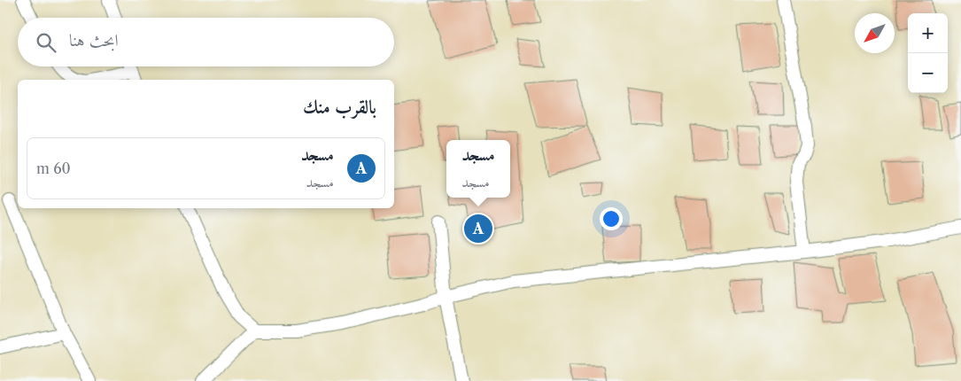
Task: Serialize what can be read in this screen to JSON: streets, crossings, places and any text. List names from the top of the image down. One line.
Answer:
{"north":"bottom left","page":{"map_buttons":["+","−"],"search":"ابحث هنا","heading":"بالقرب منك","list":[{"mark":"A","name":"مسجد","note":"مسجد","value":"60 m"}],"popup":["مسجد","مسجد"],"pins":"A"}}
